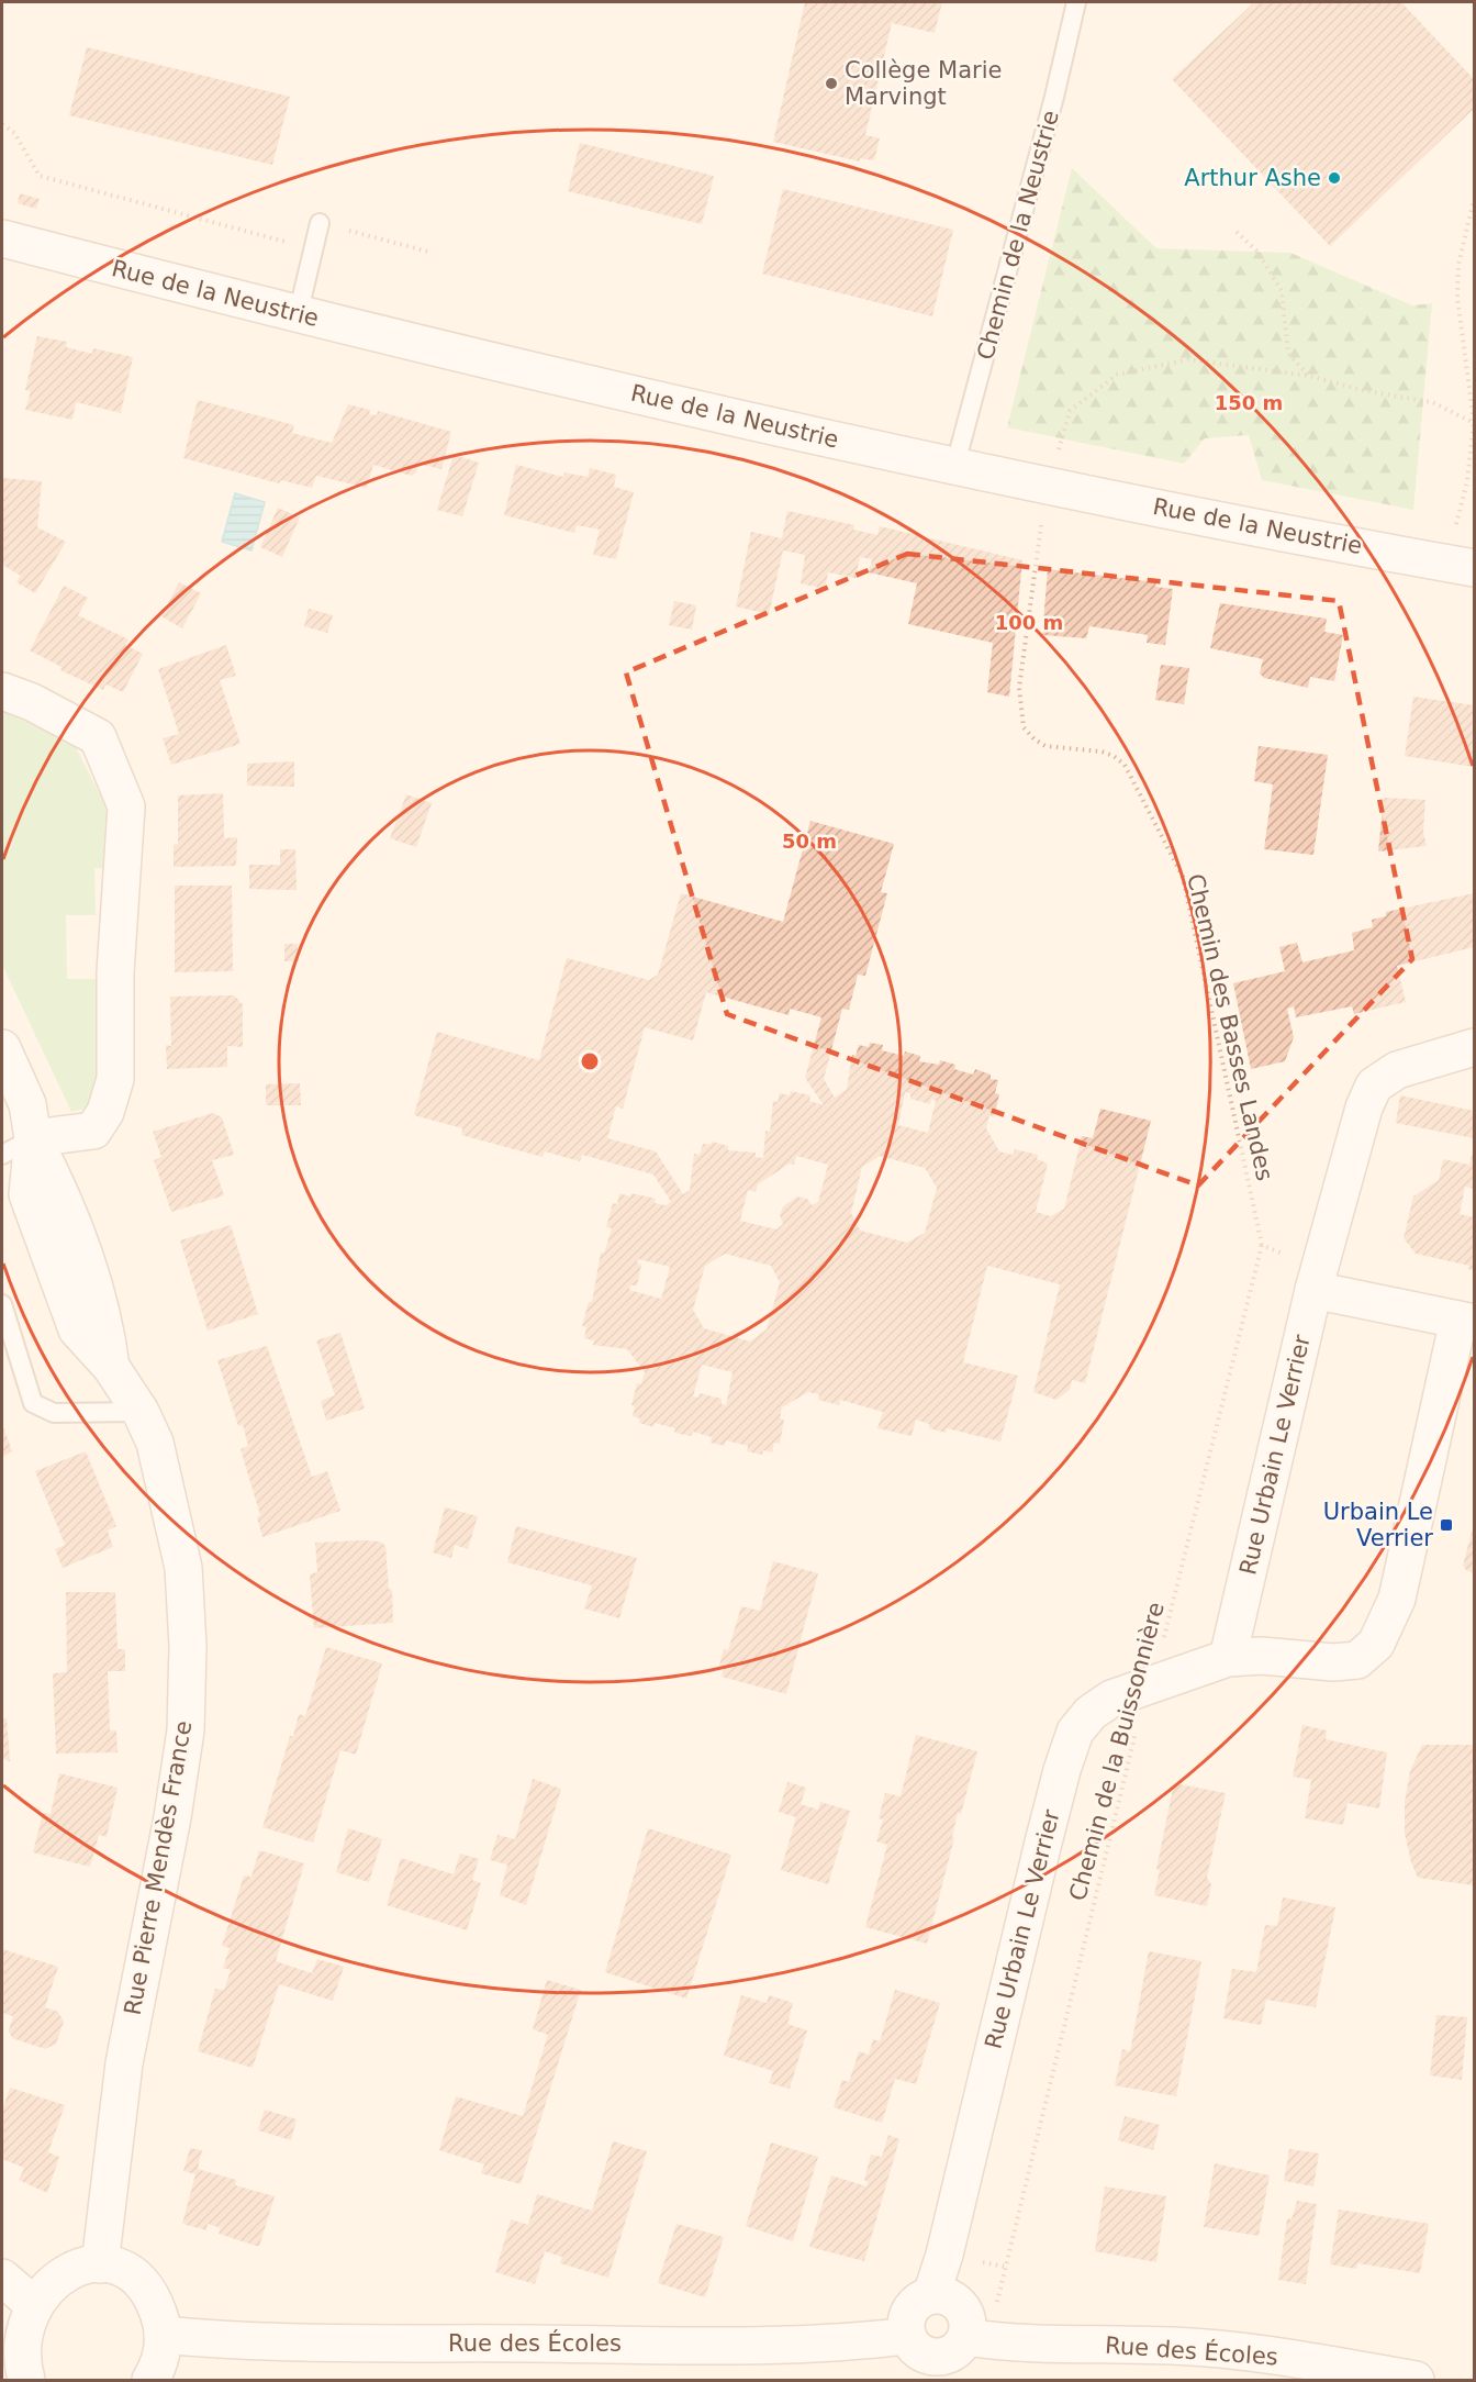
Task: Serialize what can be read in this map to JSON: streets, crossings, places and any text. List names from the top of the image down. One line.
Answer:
{"streets":{"street":["Rue de la Neustrie","Rue Urbain Le Verrier","Rue Pierre Mendès France","Rue des Écoles"],"lane":["Chemin de la Neustrie"],"path":["Chemin des Basses Landes","Chemin de la Buissonnière"]},"crossings":[["Chemin de la Neustrie","Rue de la Neustrie"],["Rue de la Neustrie","Chemin des Basses Landes"],["Chemin des Basses Landes","Chemin de la Buissonnière"],["Rue Urbain Le Verrier","Chemin de la Buissonnière"],["Rue Urbain Le Verrier","Rue des Écoles"]],"places":{"other":["Collège Marie Marvingt","Arthur Ashe"],"transit":["Urbain Le Verrier"]},"rings":["150 m","100 m","50 m"]}
